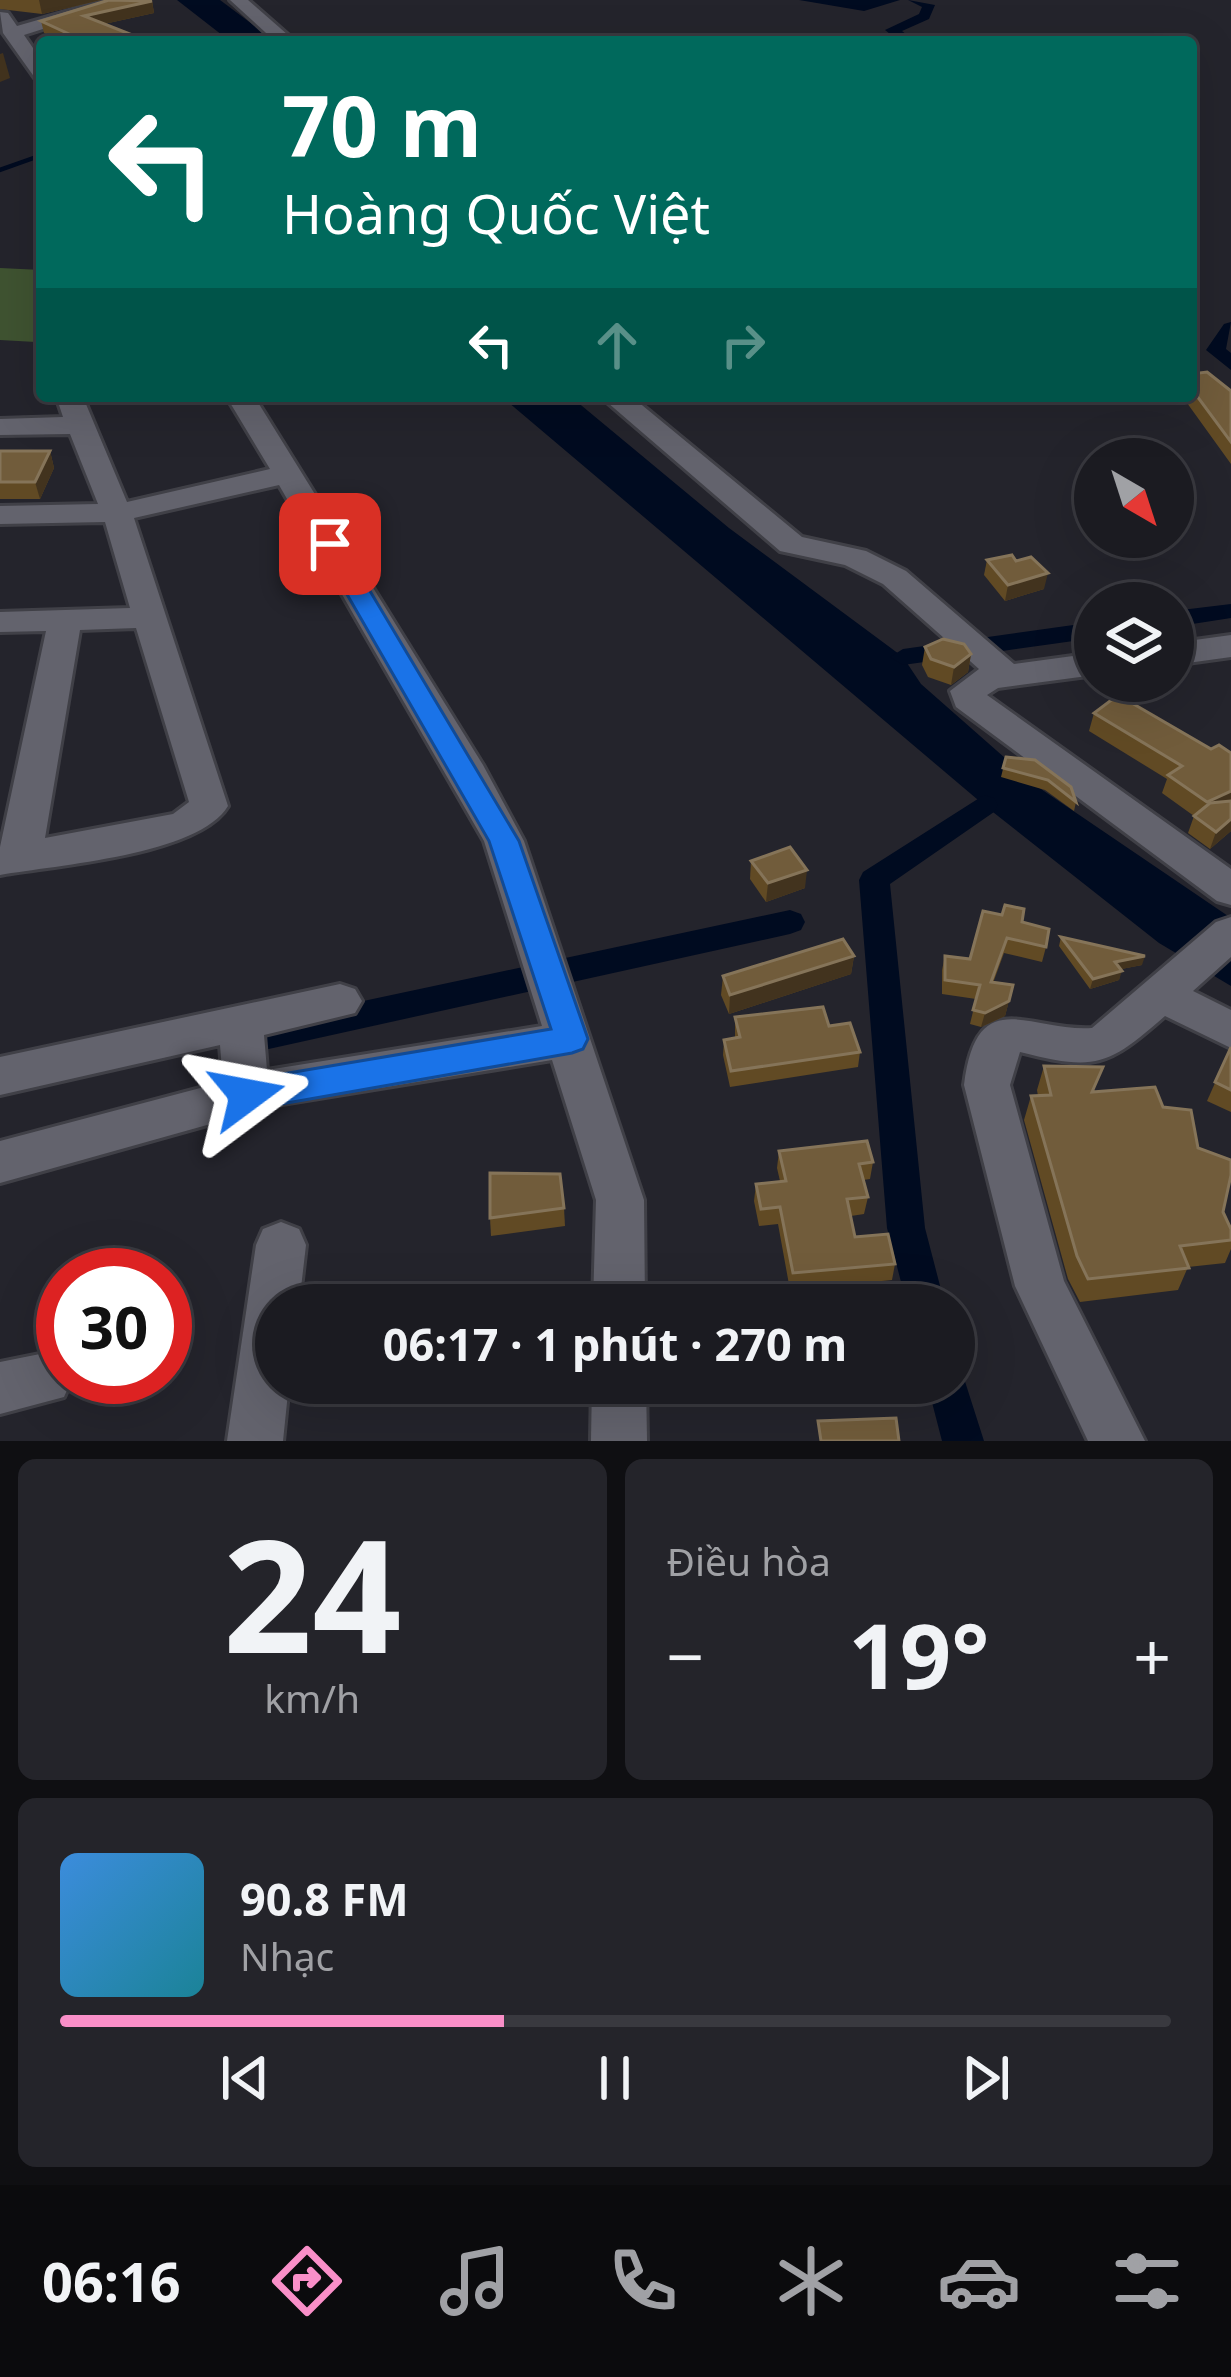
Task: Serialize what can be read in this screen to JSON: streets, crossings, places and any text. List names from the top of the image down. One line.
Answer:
{"north":"bottom right","page":{"turn":["70 m","Hoàng Quốc Việt"],"limit":"30","trip":"06:17 · 1 phút · 270 m","tile":[["24","km/h"],"Điều hòa"],"heat":["−","19°","+"],"song":["90.8 FM","Nhạc"],"tabs":"06:16"}}
